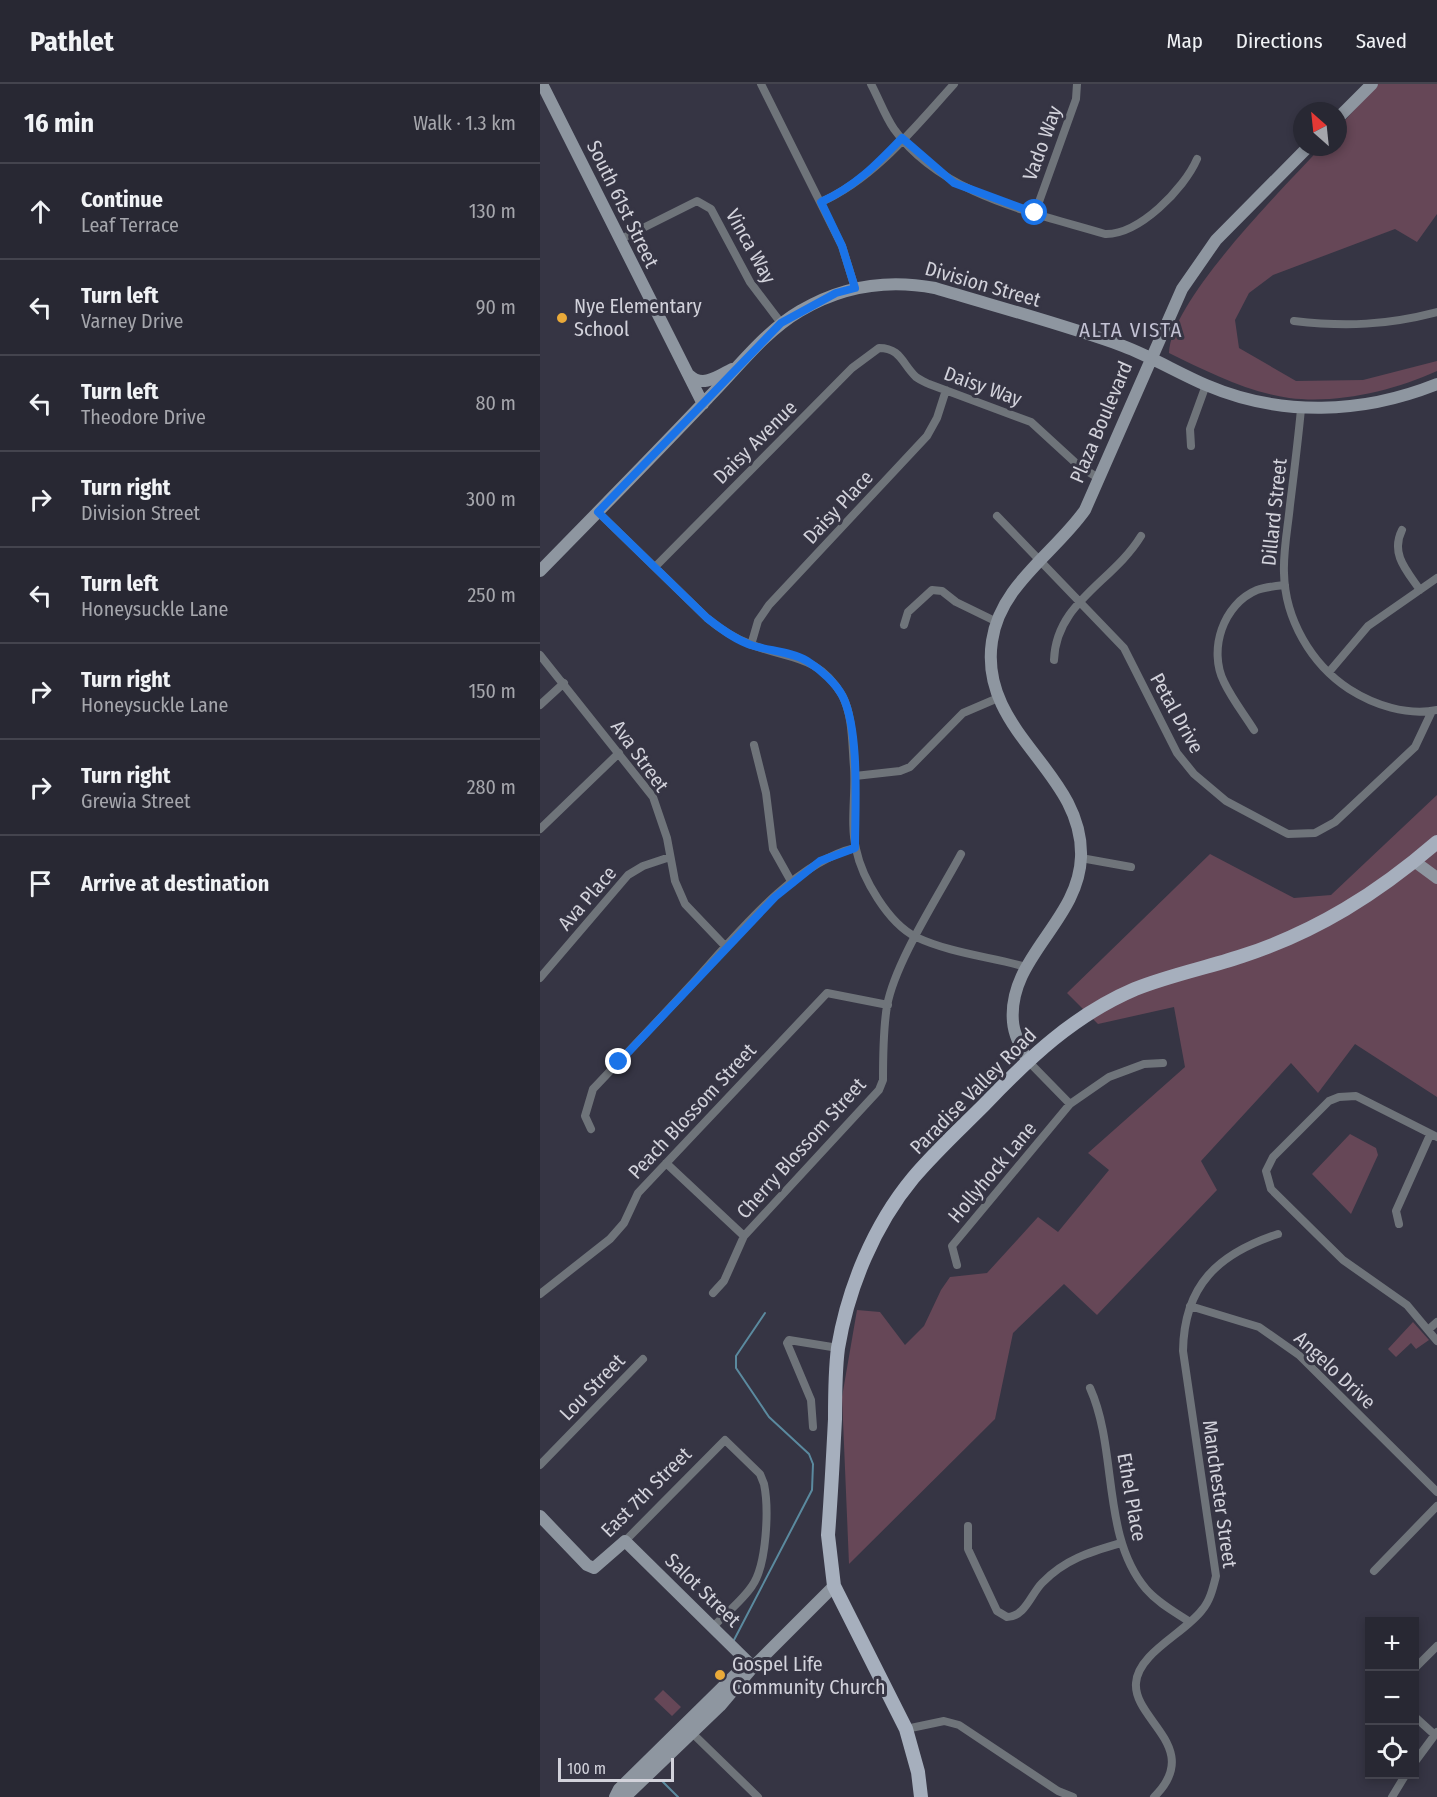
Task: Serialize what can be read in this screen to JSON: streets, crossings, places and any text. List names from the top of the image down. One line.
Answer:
{"streets":{"main road":["South 61st Street","Division Street","Plaza Boulevard","Paradise Valley Road","East 7th Street","Salot Street"],"street":["Vado Way","Vinca Way","Daisy Way","Daisy Avenue","Daisy Place","Dillard Street","Petal Drive","Ava Street","Ava Place","Peach Blossom Street","Cherry Blossom Street","Hollyhock Lane","Angelo Drive","Lou Street","Manchester Street","Ethel Place"]},"crossings":[["South 61st Street","Vinca Way"],["South 61st Street","Division Street"],["Vinca Way","Division Street"],["Division Street","Plaza Boulevard"],["Division Street","Dillard Street"],["Daisy Way","Plaza Boulevard"],["Daisy Way","Daisy Avenue"],["Daisy Way","Daisy Place"],["Plaza Boulevard","Petal Drive"],["Dillard Street","Petal Drive"],["Ava Street","Ava Place"],["Peach Blossom Street","Cherry Blossom Street"],["Angelo Drive","Manchester Street"],["East 7th Street","Salot Street"],["Manchester Street","Ethel Place"]],"districts":["ALTA VISTA"],"places":["Nye Elementary School","Gospel Life Community Church"],"scale_bar":"100 m","north":"top left","page":{"header":"Pathlet","nav":["Map","Directions","Saved"],"heading":["16 min","Walk · 1.3 km"],"list":[["Continue","Leaf Terrace","130 m"],["Turn left","Varney Drive","90 m"],["Turn left","Theodore Drive","80 m"],["Turn right","Division Street","300 m"],["Turn left","Honeysuckle Lane","250 m"],["Turn right","Honeysuckle Lane","150 m"],["Turn right","Grewia Street","280 m"],"Arrive at destination"],"map_buttons":["+","−"],"scale":"100 m"}}
